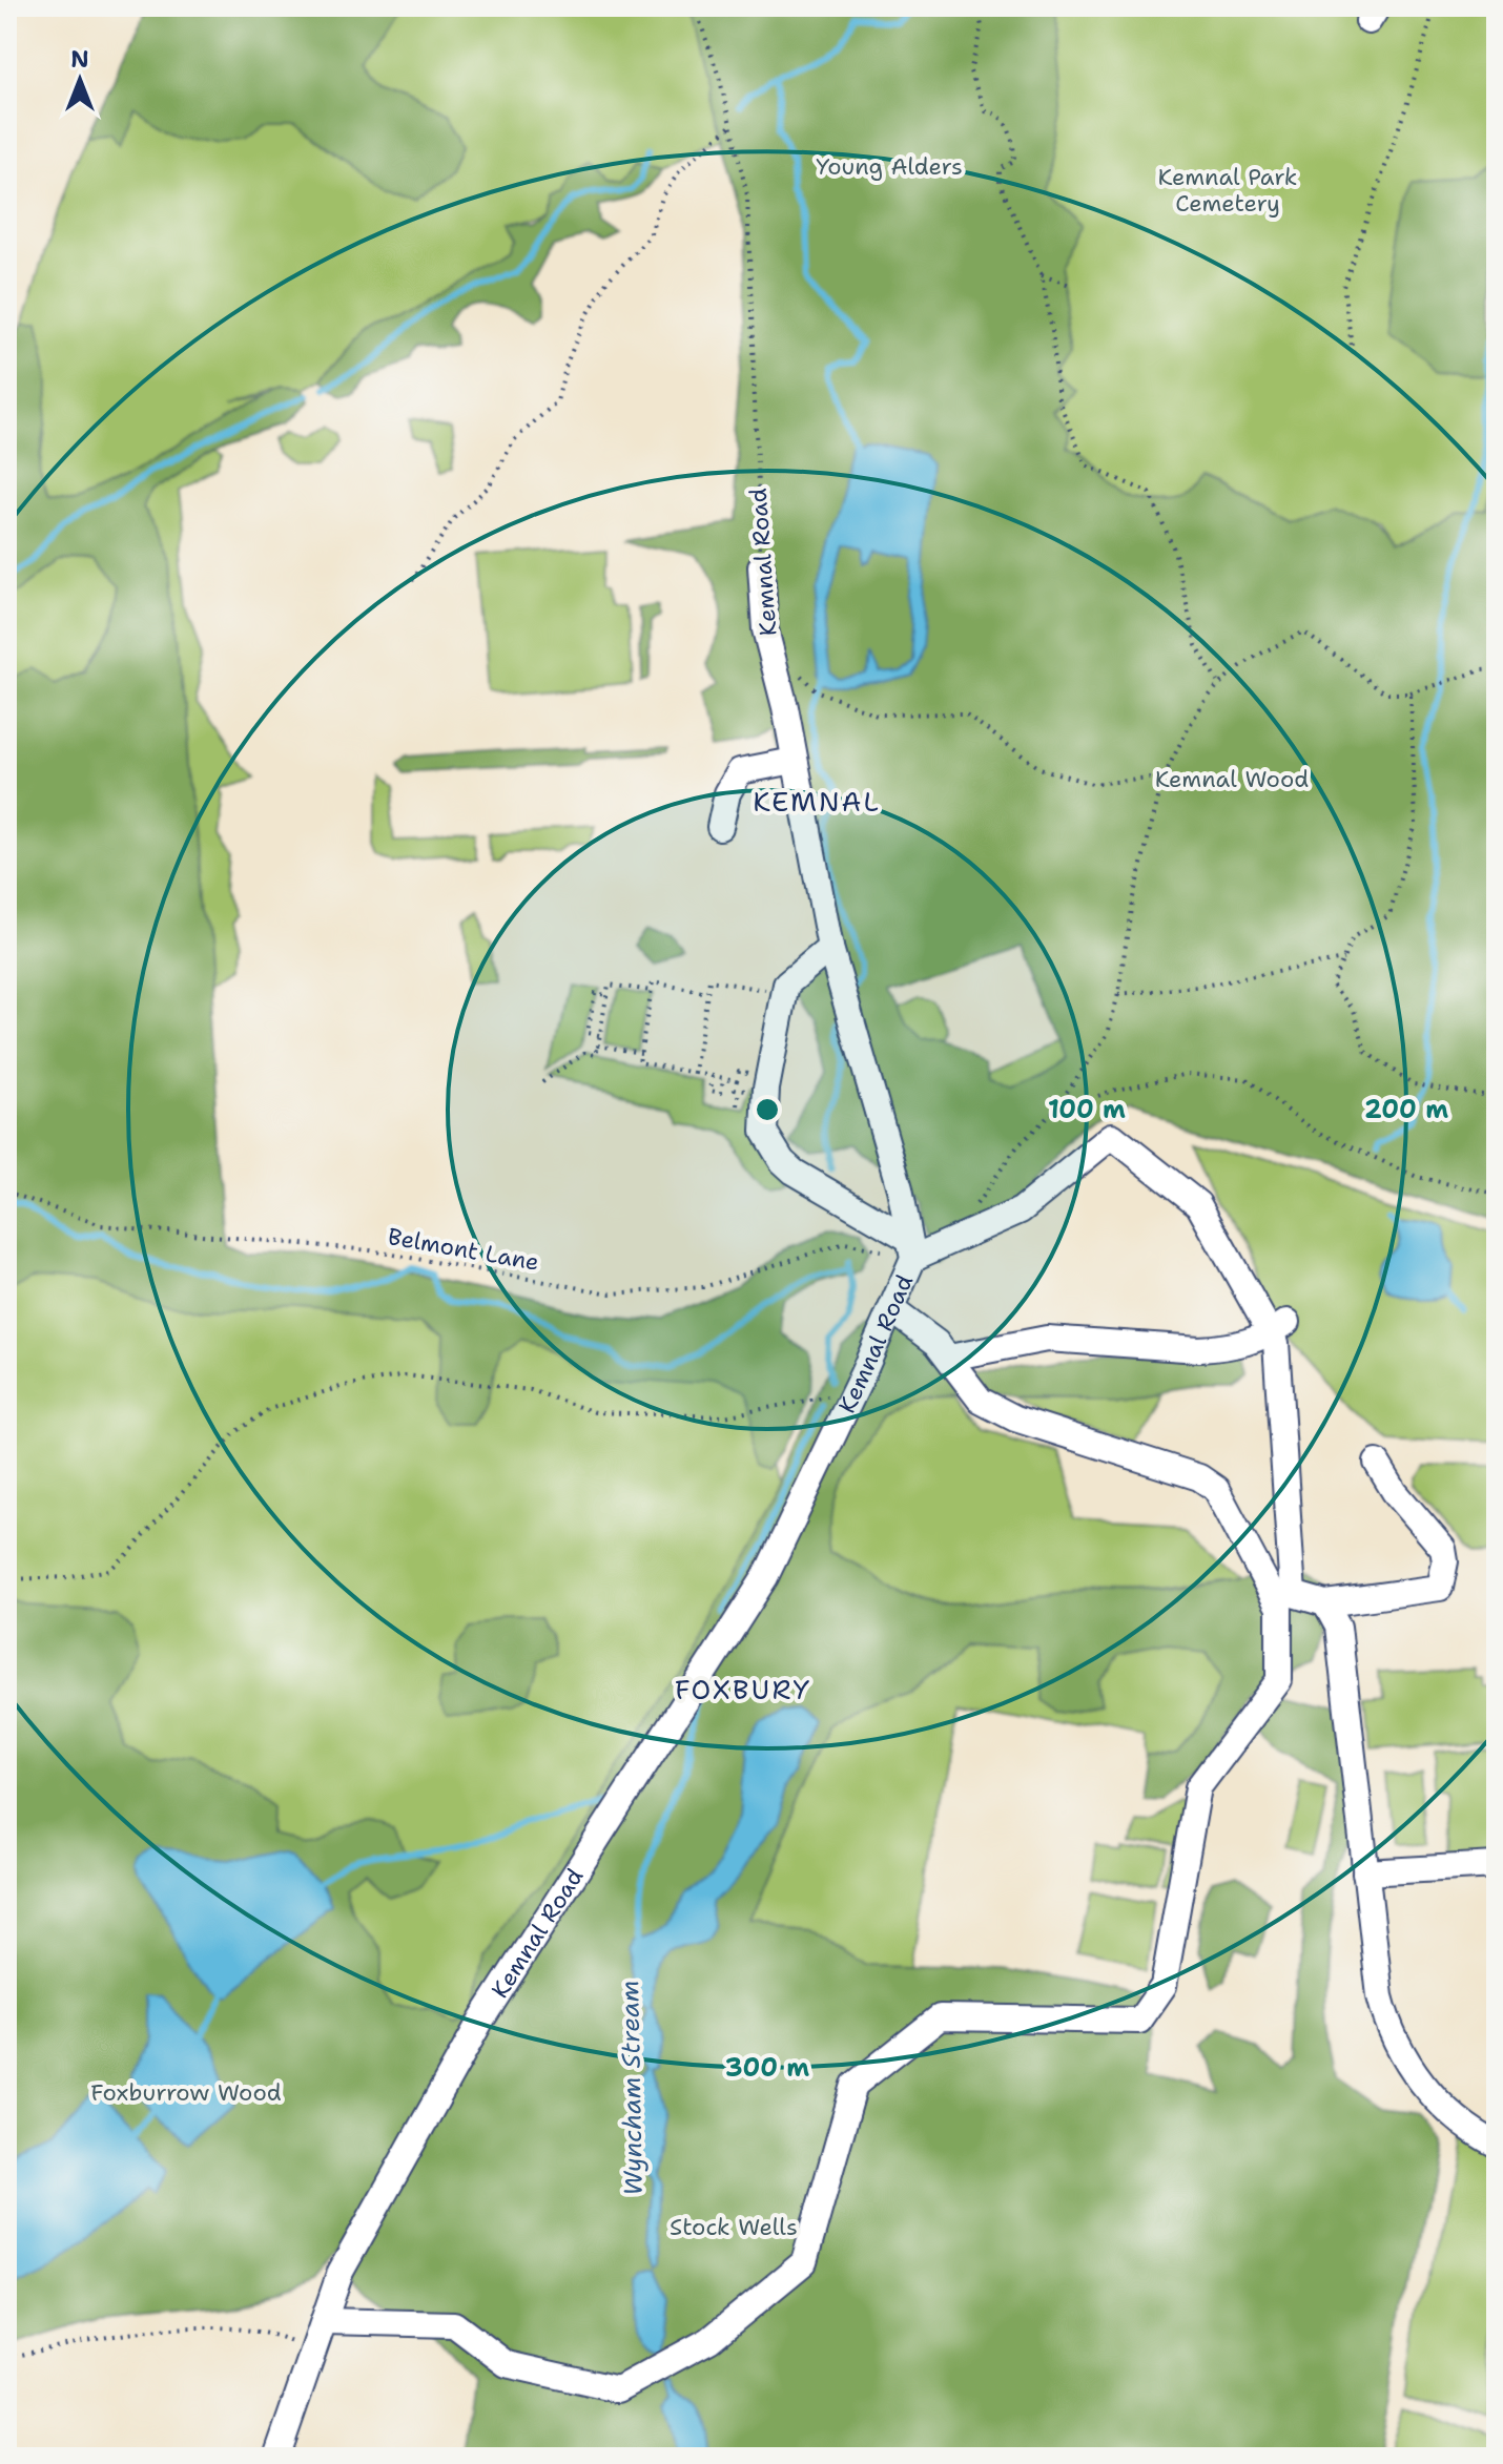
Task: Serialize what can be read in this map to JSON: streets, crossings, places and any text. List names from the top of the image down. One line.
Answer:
{"streets":{"street":["Kemnal Road"],"path":["Belmont Lane"]},"crossings":[["Kemnal Road","Belmont Lane"]],"districts":["KEMNAL","FOXBURY"],"water":["Wyncham Stream"],"parks":["Young Alders","Kemnal Park Cemetery","Kemnal Wood","Foxburrow Wood","Stock Wells"],"north":"top","rings":["100 m","200 m","300 m"]}
